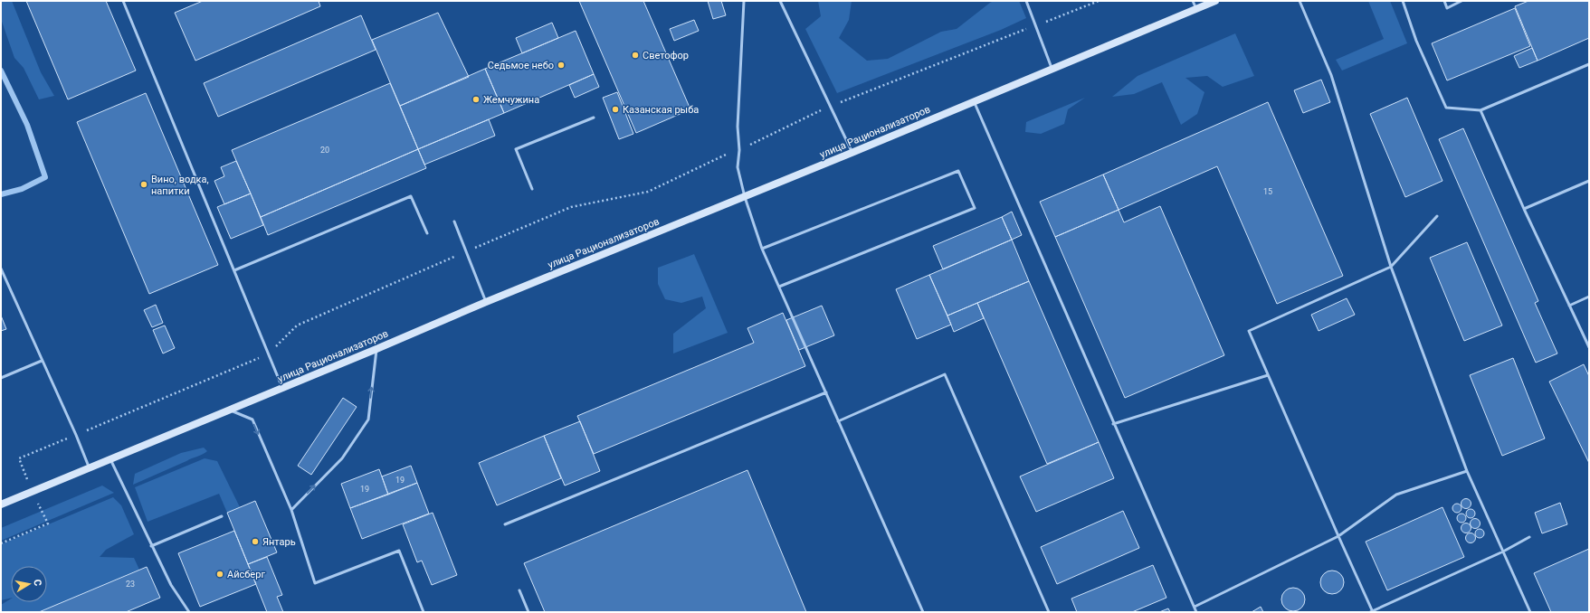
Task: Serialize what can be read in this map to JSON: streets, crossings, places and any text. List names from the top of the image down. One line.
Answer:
{"streets":{"main road":["улица Рационализаторов"]},"places":["Светофор","Седьмое небо","Жемчужина","Казанская рыба","Вино, водка, напитки","Янтарь","Айсберг"],"house_numbers":["20","15","19","19","23"],"north":"right"}
